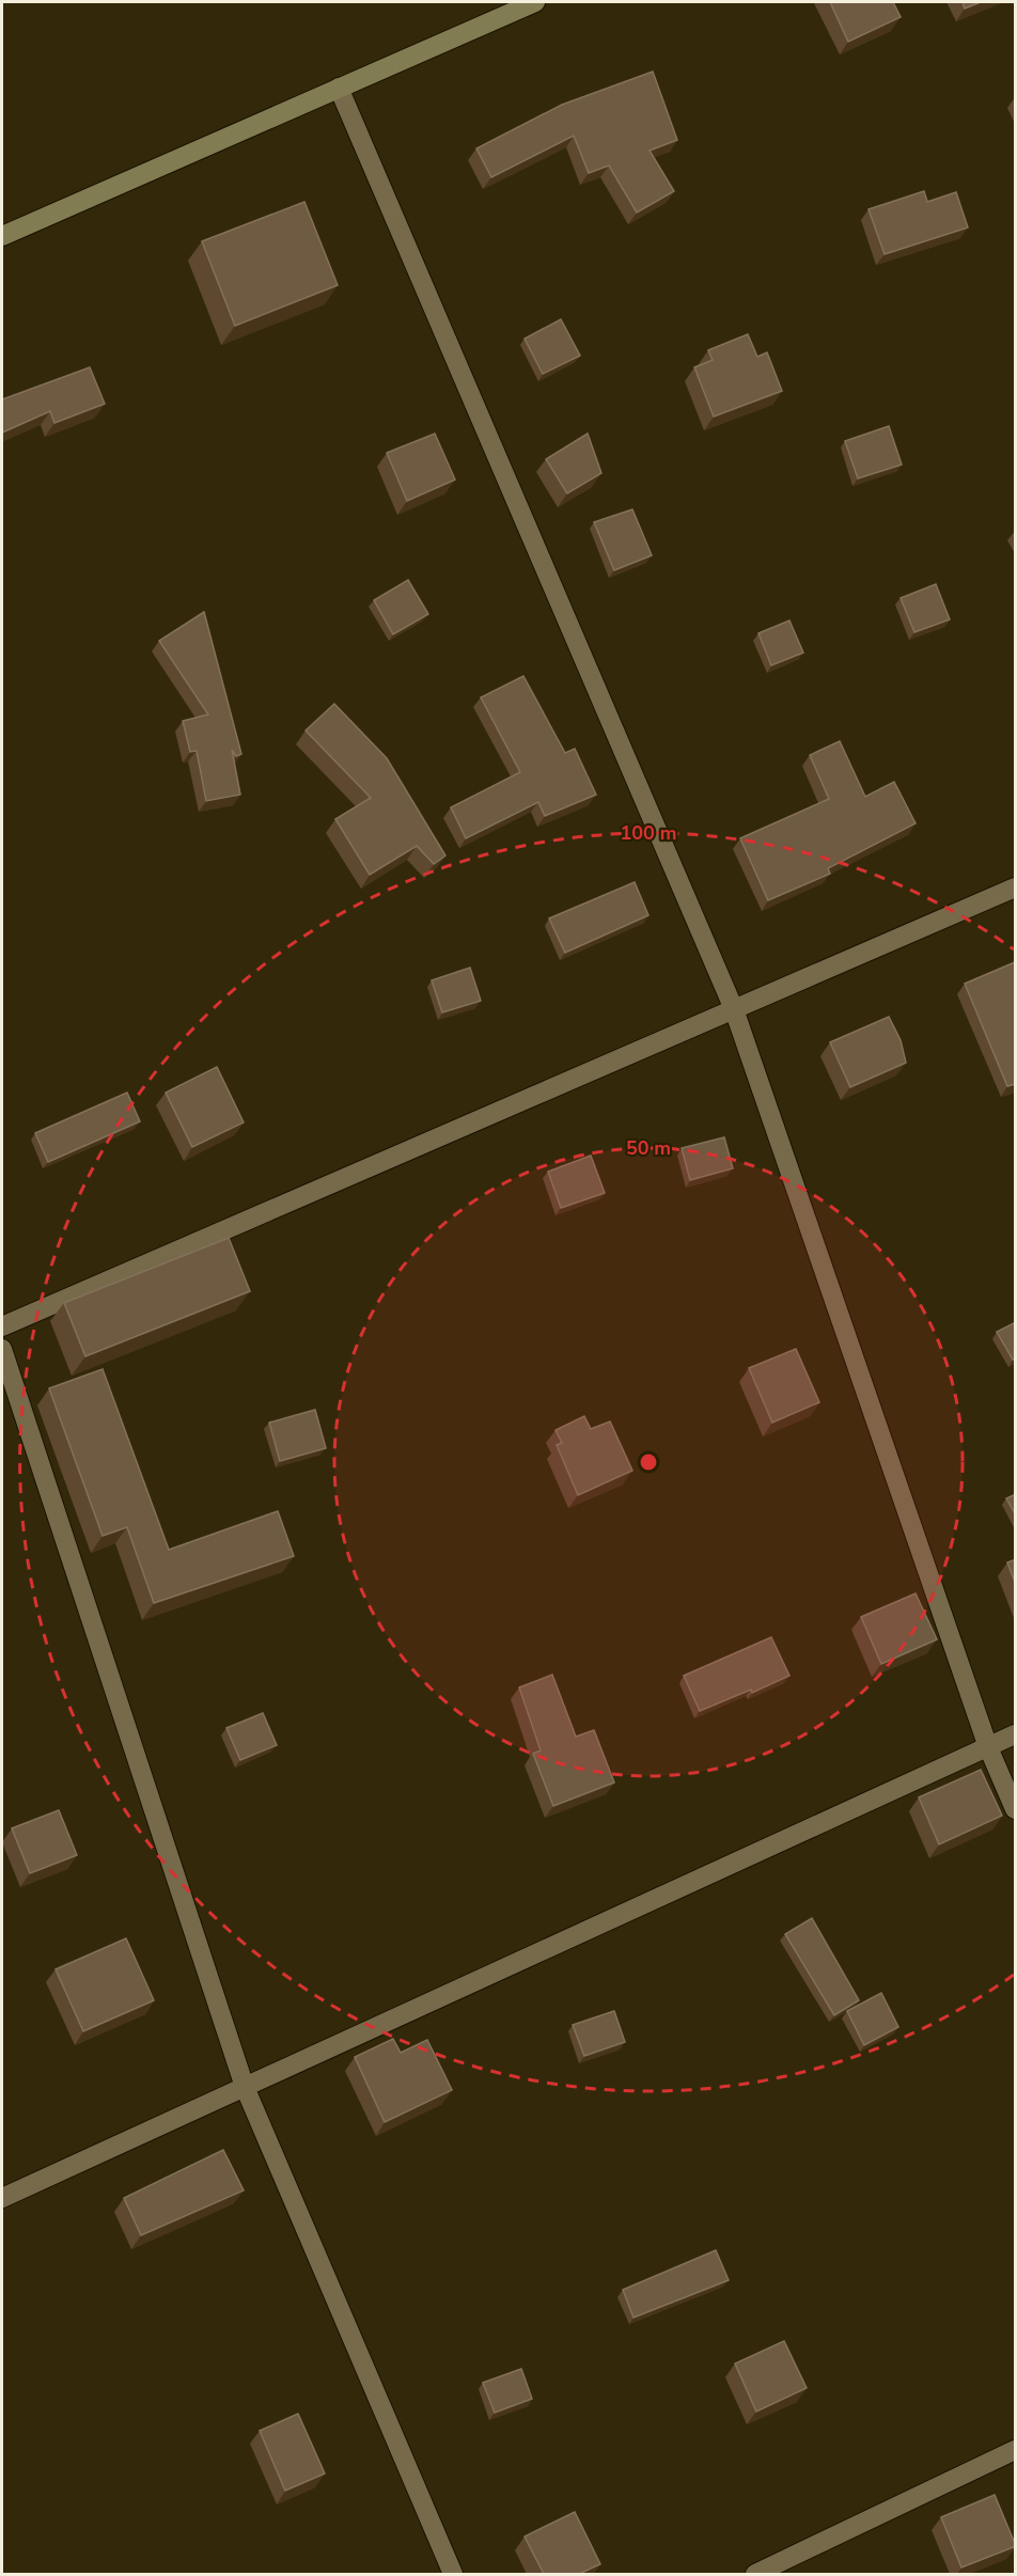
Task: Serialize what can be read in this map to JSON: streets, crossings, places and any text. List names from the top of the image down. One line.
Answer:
{"rings":["100 m","50 m"]}
